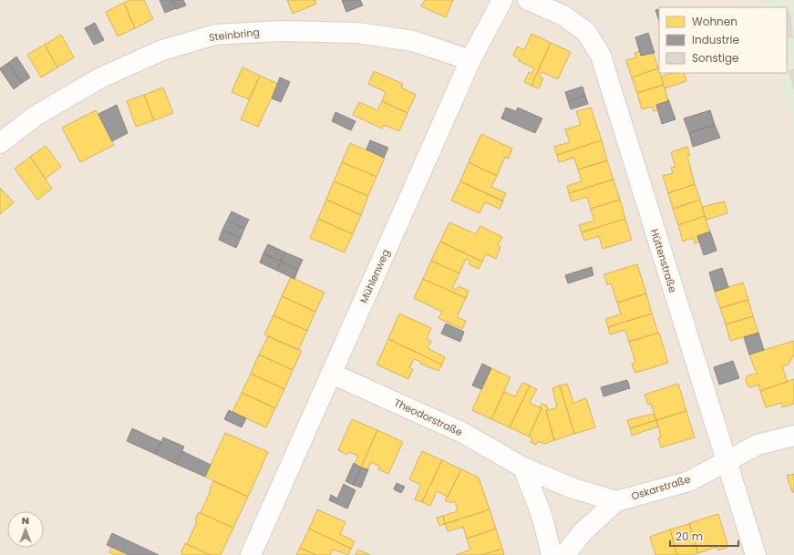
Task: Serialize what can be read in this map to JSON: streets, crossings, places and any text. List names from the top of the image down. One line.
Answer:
{"streets":{"street":["Steinbring","Hüttenstraße","Mühlenweg","Theodorstraße","Oskarstraße"]},"crossings":[["Steinbring","Mühlenweg"],["Hüttenstraße","Oskarstraße"],["Mühlenweg","Theodorstraße"],["Theodorstraße","Oskarstraße"]],"legend":["Wohnen","Industrie","Sonstige"],"scale_bar":"20 m","north":"top"}
